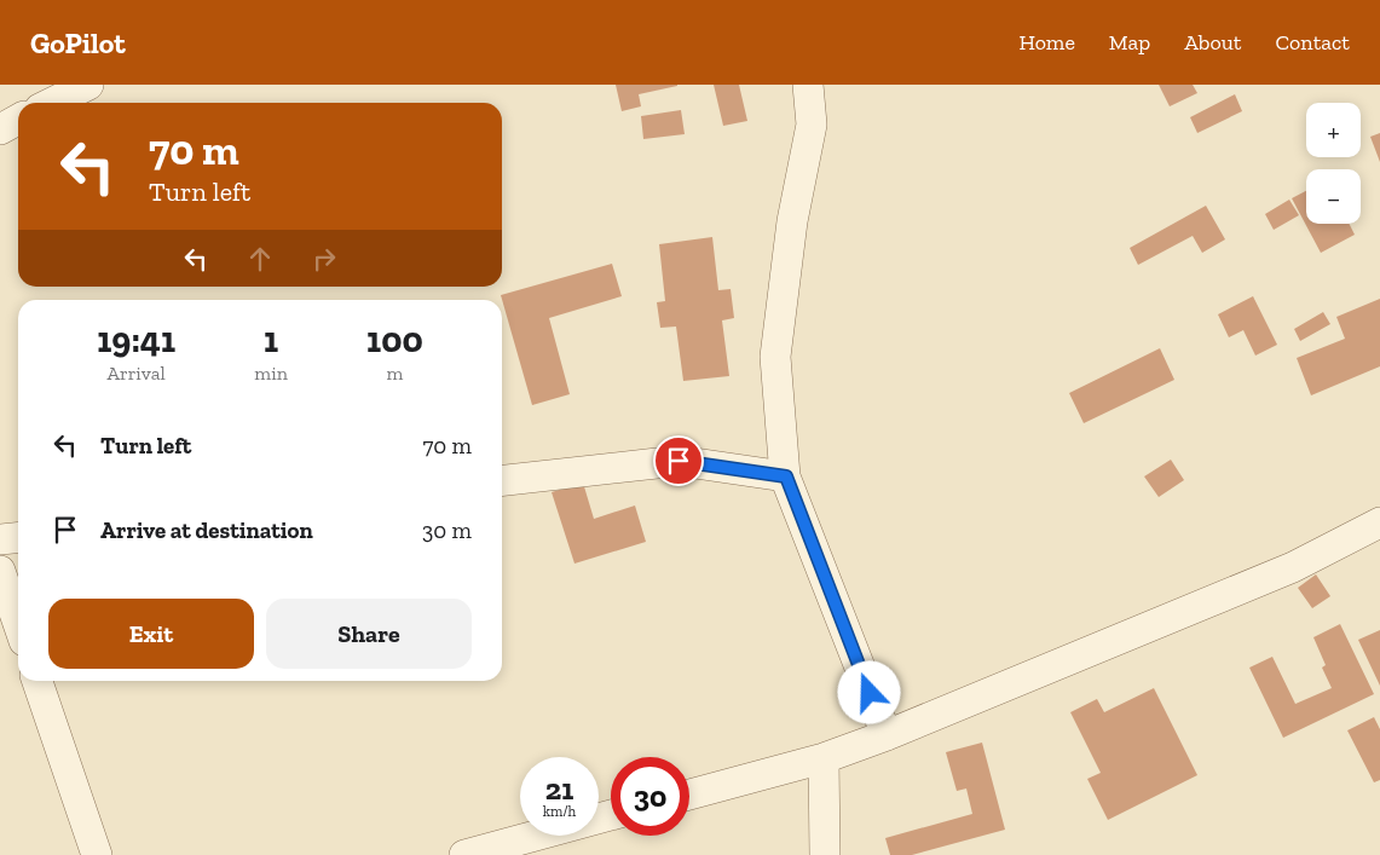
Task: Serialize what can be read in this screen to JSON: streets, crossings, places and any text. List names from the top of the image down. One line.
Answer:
{"page":{"header":"GoPilot","nav":["Home","Map","About","Contact"],"map_buttons":["+","−"],"turn":["70 m","Turn left"],"eta":["19:41","Arrival","1","min","100","m"],"list":[{"name":"Turn left","value":"70 m"},{"name":"Arrive at destination","value":"30 m"}],"buttons":["Exit","Share"],"speed":"21 km/h","limit":"30"}}
